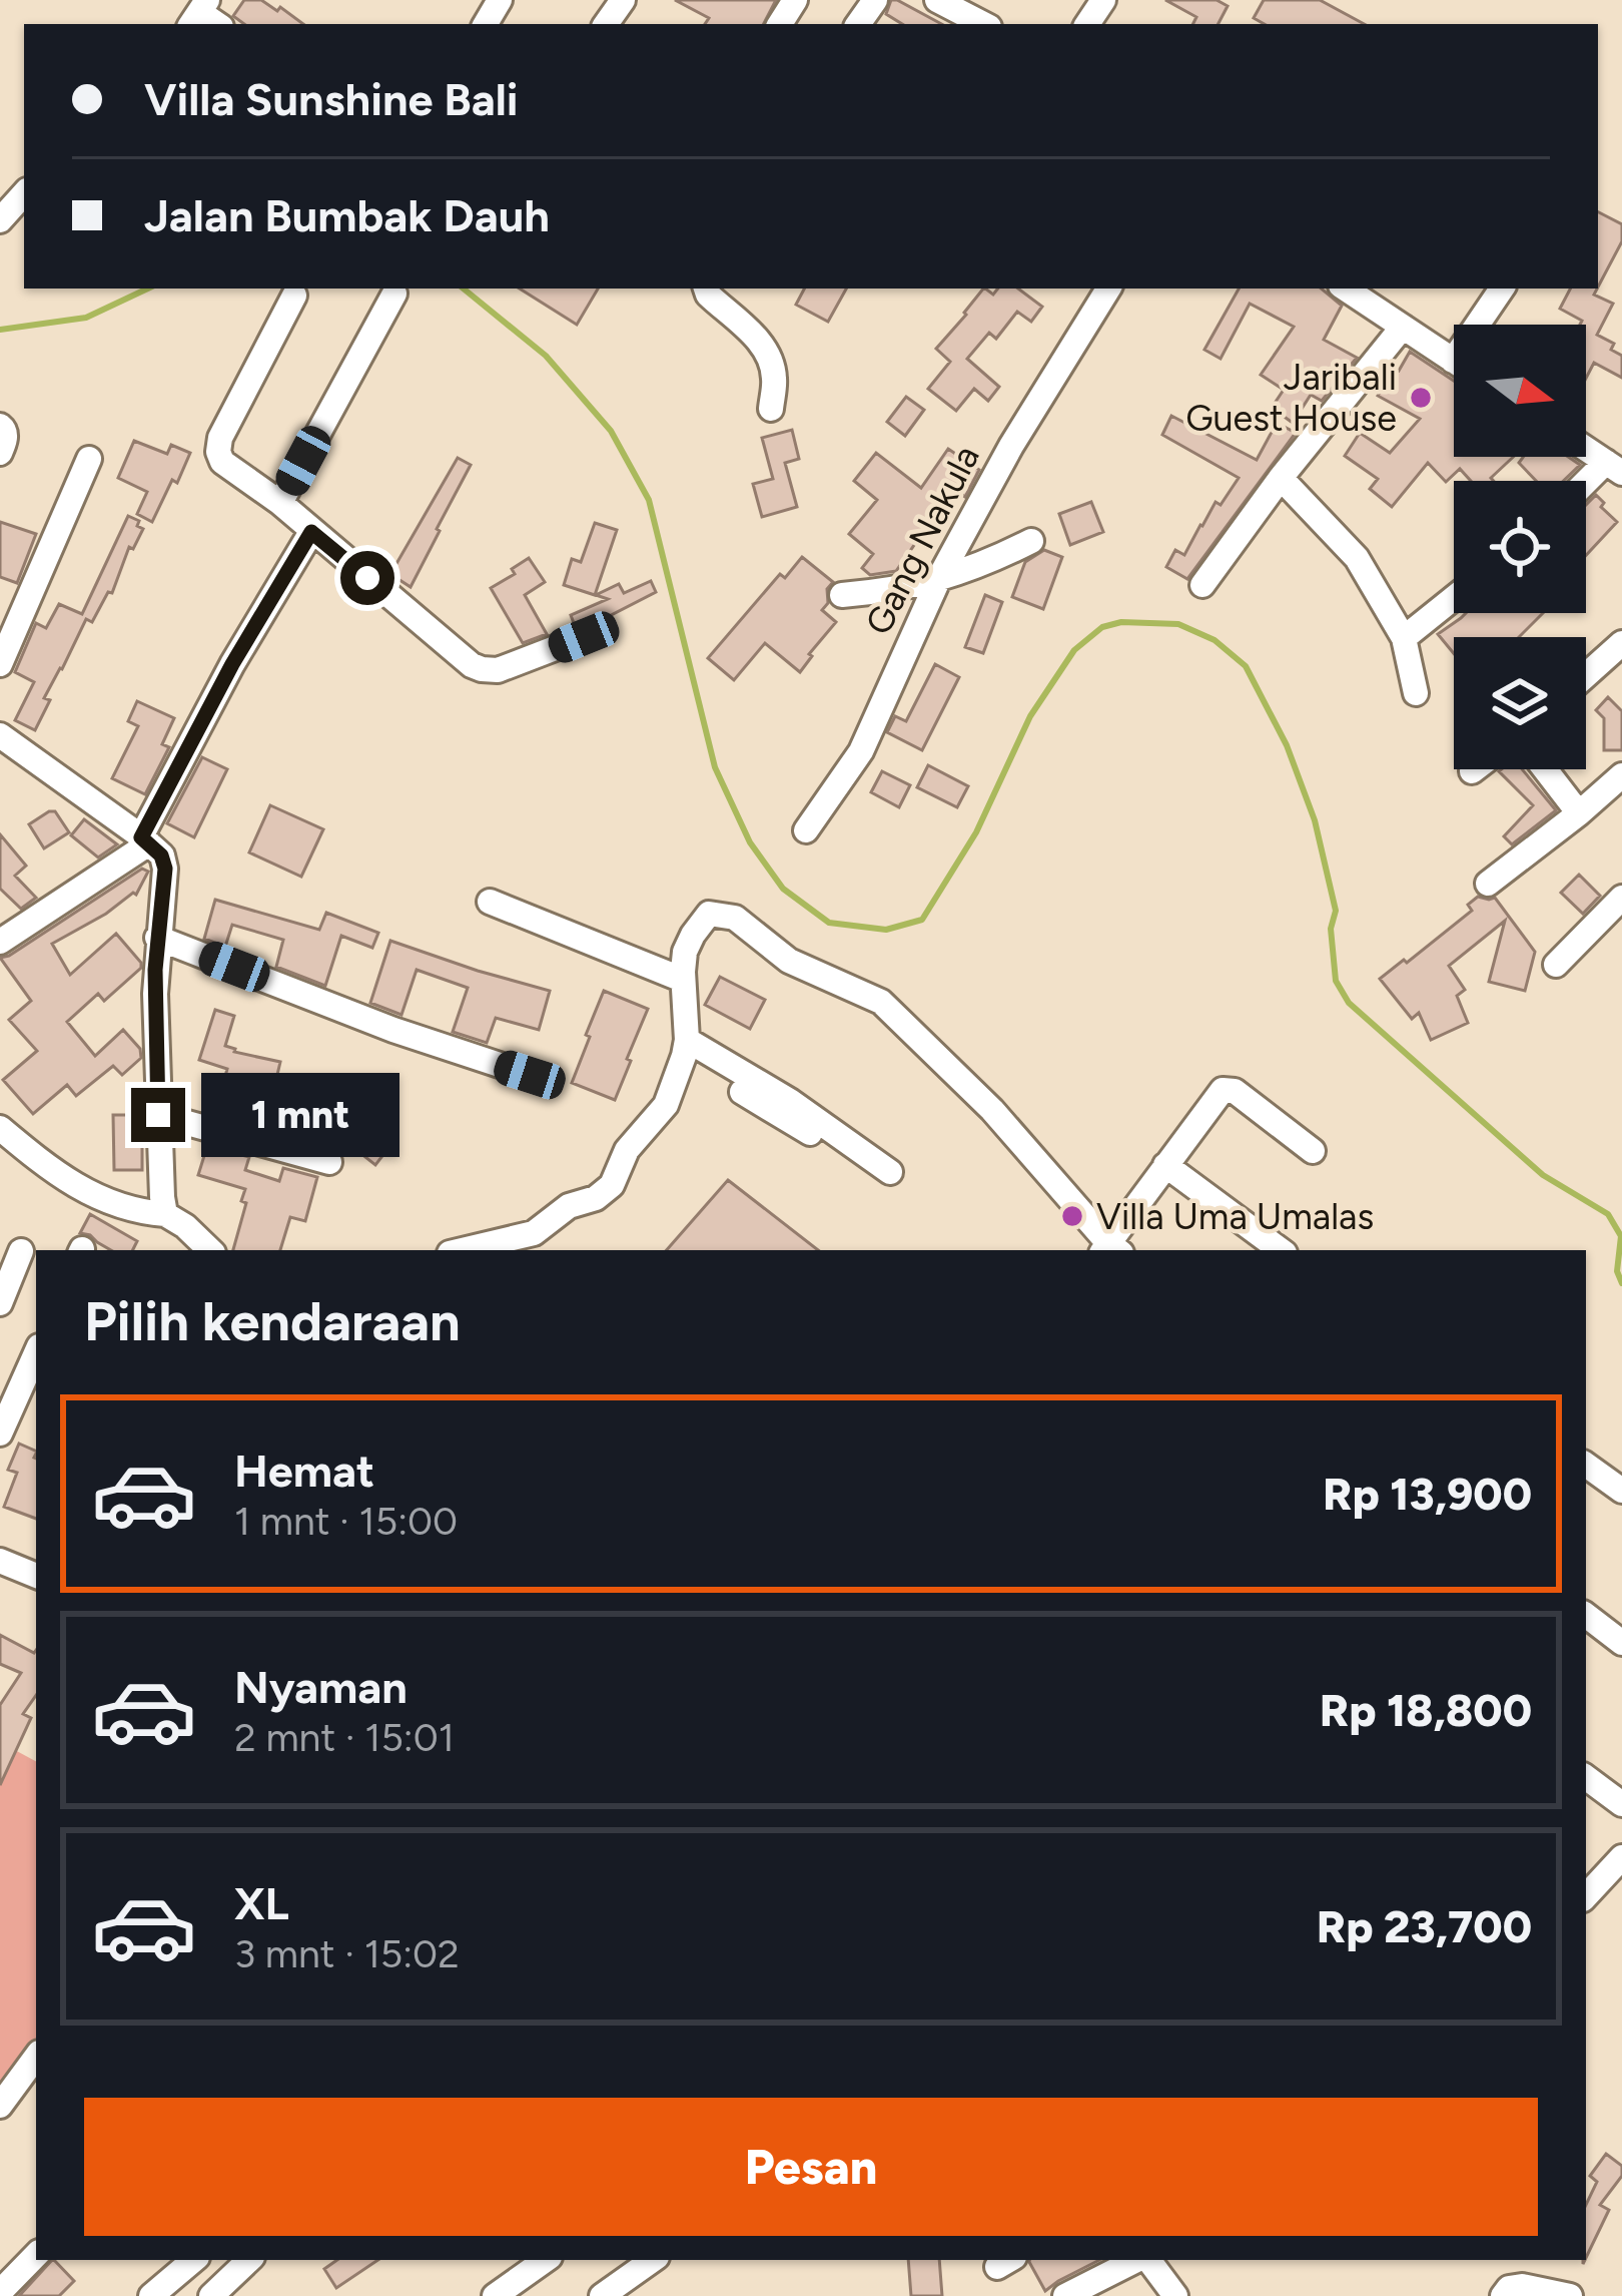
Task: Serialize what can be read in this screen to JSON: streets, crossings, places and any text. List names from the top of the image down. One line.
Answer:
{"streets":{"street":["Gang Nakula"]},"places":["Jaribali Guest House","Villa Uma Umalas"],"north":"right","page":{"banner":["Villa Sunshine Bali","Jalan Bumbak Dauh"],"bubble":"1 mnt","heading":"Pilih kendaraan","list":[{"name":"Hemat","note":"1 mnt · 15:00","value":"Rp 13,900"},{"name":"Nyaman","note":"2 mnt · 15:01","value":"Rp 18,800"},{"name":"XL","note":"3 mnt · 15:02","value":"Rp 23,700"}],"buttons":"Pesan"}}
